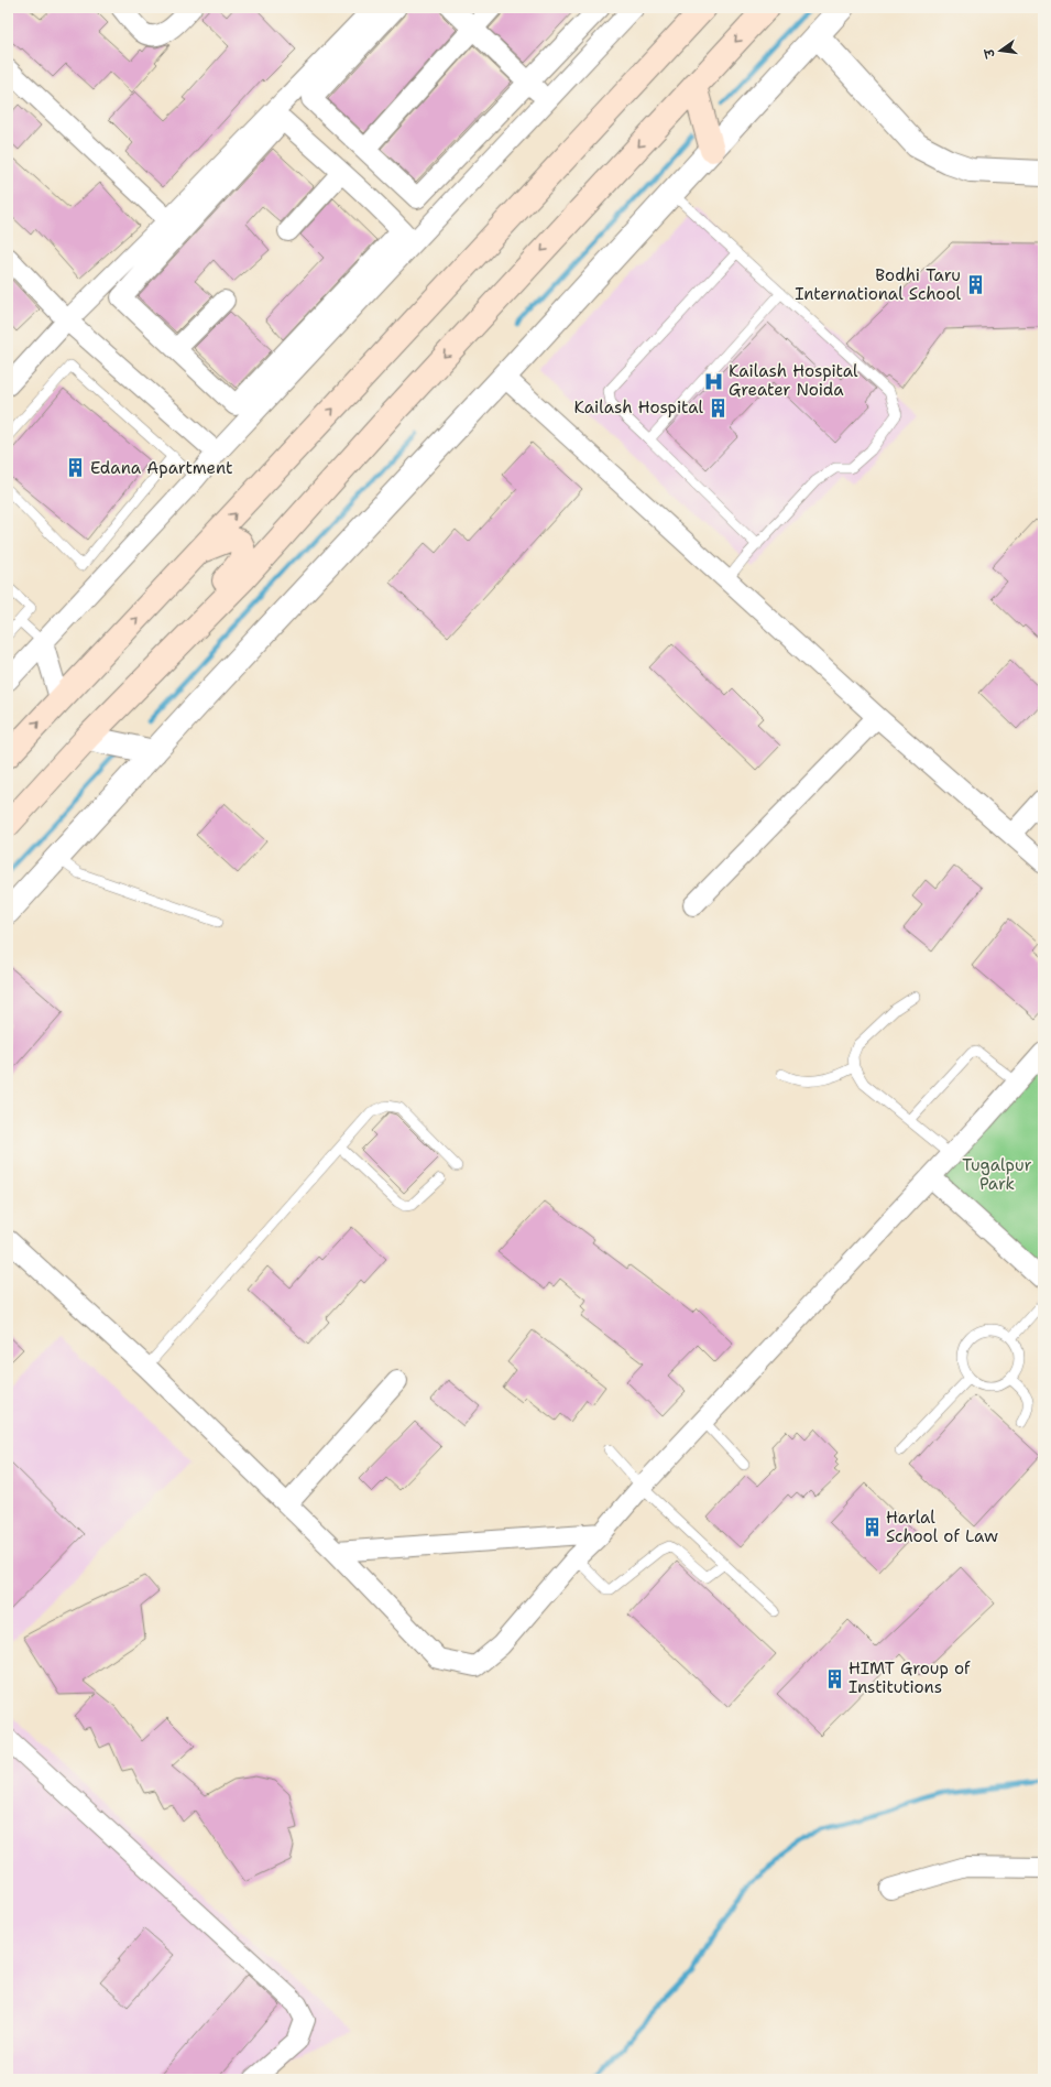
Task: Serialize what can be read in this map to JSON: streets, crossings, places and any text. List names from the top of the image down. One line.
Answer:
{"parks":["Tugalpur Park"],"places":{"building":["Bodhi Taru International School","Kailash Hospital","Edana Apartment","Harlal School of Law","HIMT Group of Institutions"],"hospital":["Kailash Hospital Greater Noida"]},"north":"left"}
